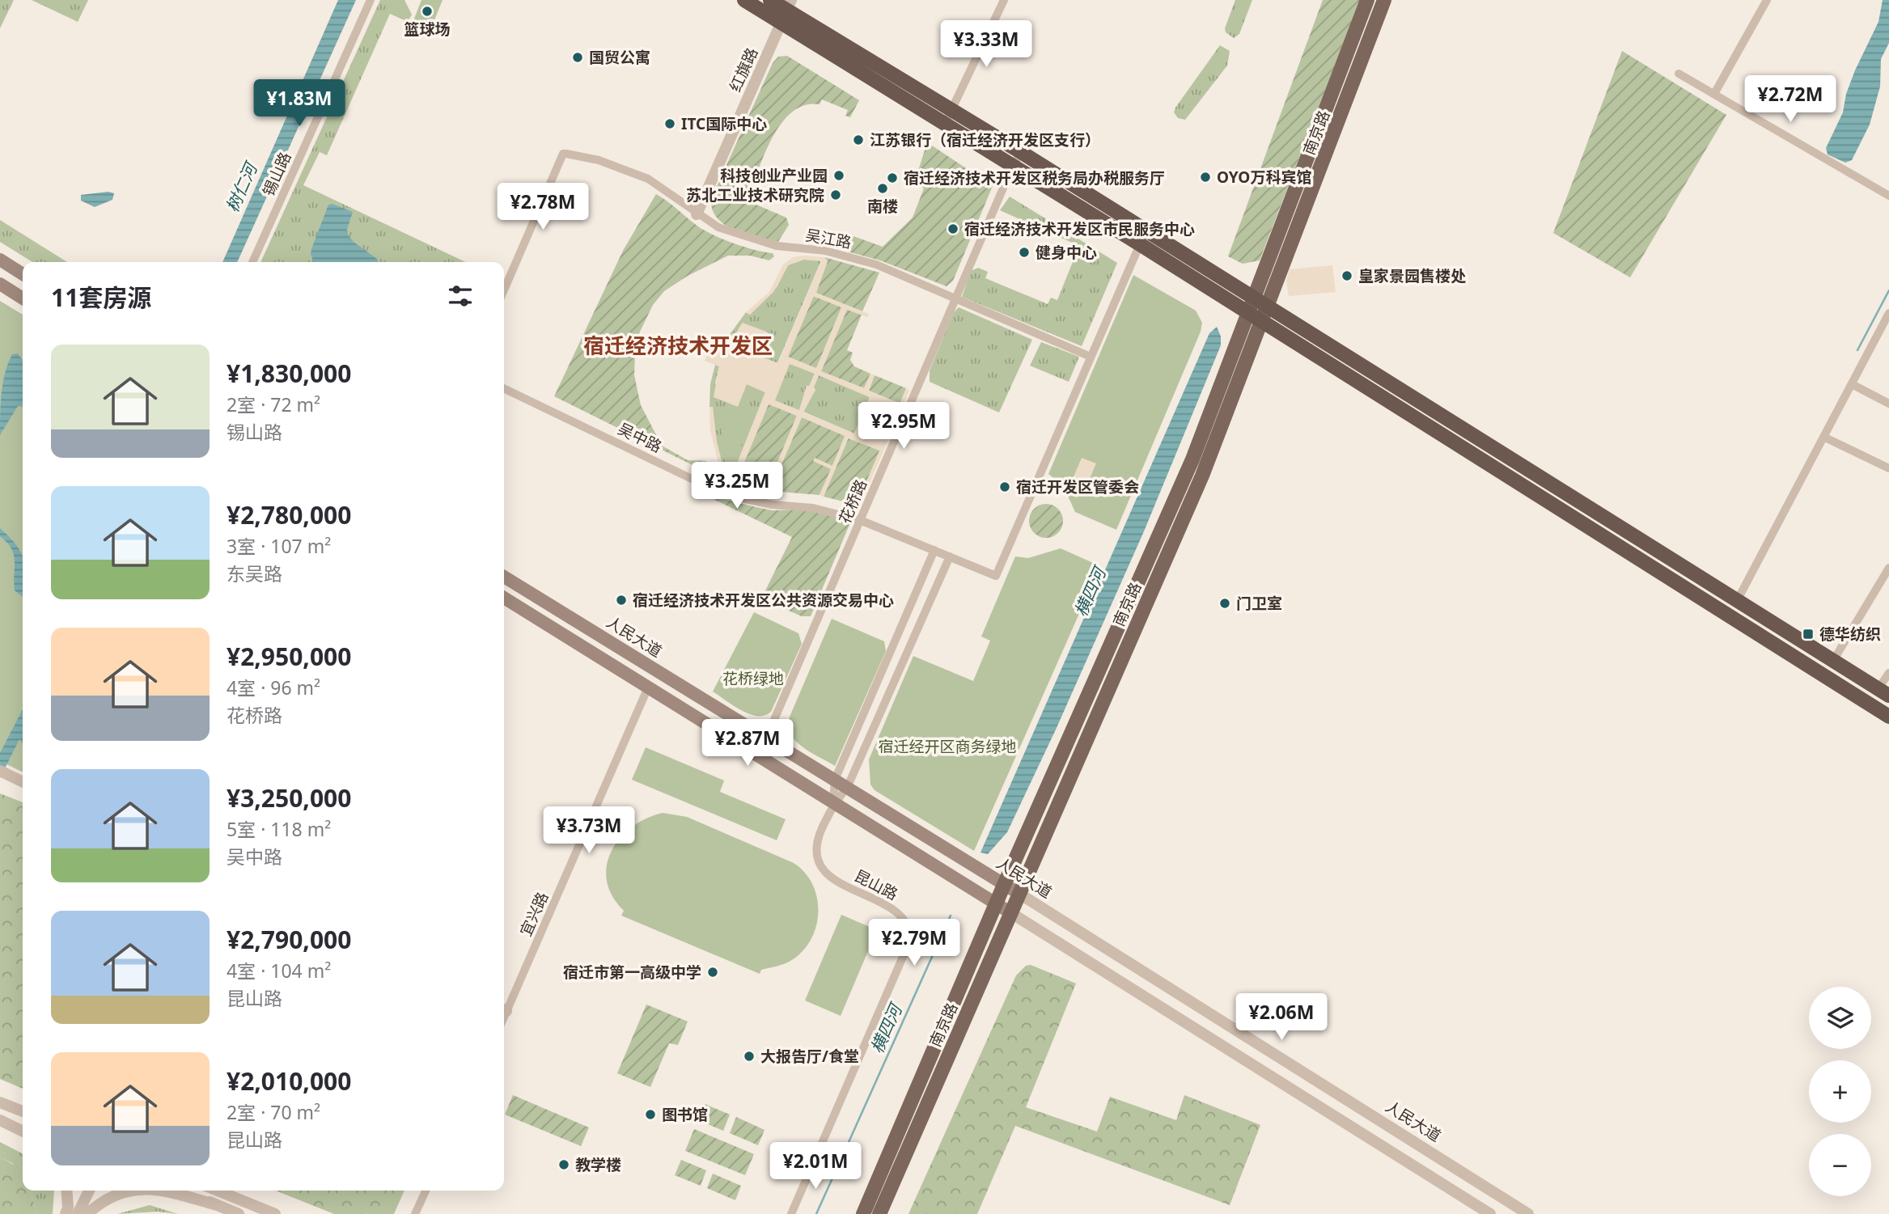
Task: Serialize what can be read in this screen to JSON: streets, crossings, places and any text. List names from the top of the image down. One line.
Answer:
{"streets":{"main road":["南京路","人民大道"],"street":["红旗路","锡山路","吴江路","吴中路","花桥路","昆山路","宜兴路"]},"crossings":[["红旗路","吴江路"],["南京路","人民大道"],["吴江路","吴中路"],["吴江路","花桥路"],["吴中路","花桥路"],["花桥路","人民大道"]],"districts":["宿迁经济技术开发区"],"water":["树仁河","横四河"],"parks":["花桥绿地","宿迁经开区商务绿地"],"places":{"other":["篮球场","国贸公寓","ITC国际中心","江苏银行（宿迁经济开发区支行）","科技创业产业园","OYO万科宾馆","宿迁经济技术开发区税务局办税服务厅","南楼","苏北工业技术研究院","宿迁经济技术开发区市民服务中心","健身中心","皇家景园售楼处","宿迁开发区管委会","宿迁经济技术开发区公共资源交易中心","门卫室","宿迁市第一高级中学","大报告厅/食堂","图书馆","教学楼"],"transit":["德华纺织"]},"page":{"price":["¥3.33M","¥2.72M","¥1.83M","¥2.78M","¥2.95M","¥3.25M","¥2.87M","¥3.73M","¥2.79M","¥2.06M","¥2.01M"],"heading":"11套房源","list":[{"name":"¥1,830,000","note":"2室 · 72 m² · 锡山路"},{"name":"¥2,780,000","note":"3室 · 107 m² · 东吴路"},{"name":"¥2,950,000","note":"4室 · 96 m² · 花桥路"},{"name":"¥3,250,000","note":"5室 · 118 m² · 吴中路"},{"name":"¥2,790,000","note":"4室 · 104 m² · 昆山路"},{"name":"¥2,010,000","note":"2室 · 70 m² · 昆山路"}],"map_buttons":["+","−"]}}
